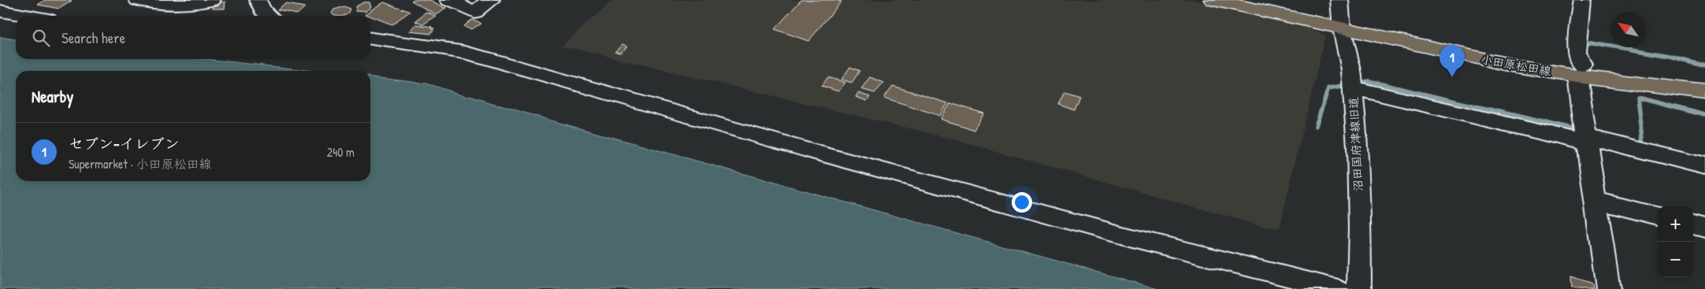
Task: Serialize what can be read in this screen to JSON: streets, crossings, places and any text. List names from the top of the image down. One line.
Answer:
{"streets":{"main road":["小田原松田線"],"street":["沼田国府津線旧道"]},"crossings":[["小田原松田線","沼田国府津線旧道"]],"north":"top left","page":{"search":"Search here","pins":"1","heading":"Nearby","list":[{"mark":"1","name":"セブン-イレブン","note":"Supermarket · 小田原松田線","value":"240 m"}],"map_buttons":["+","−"]}}
